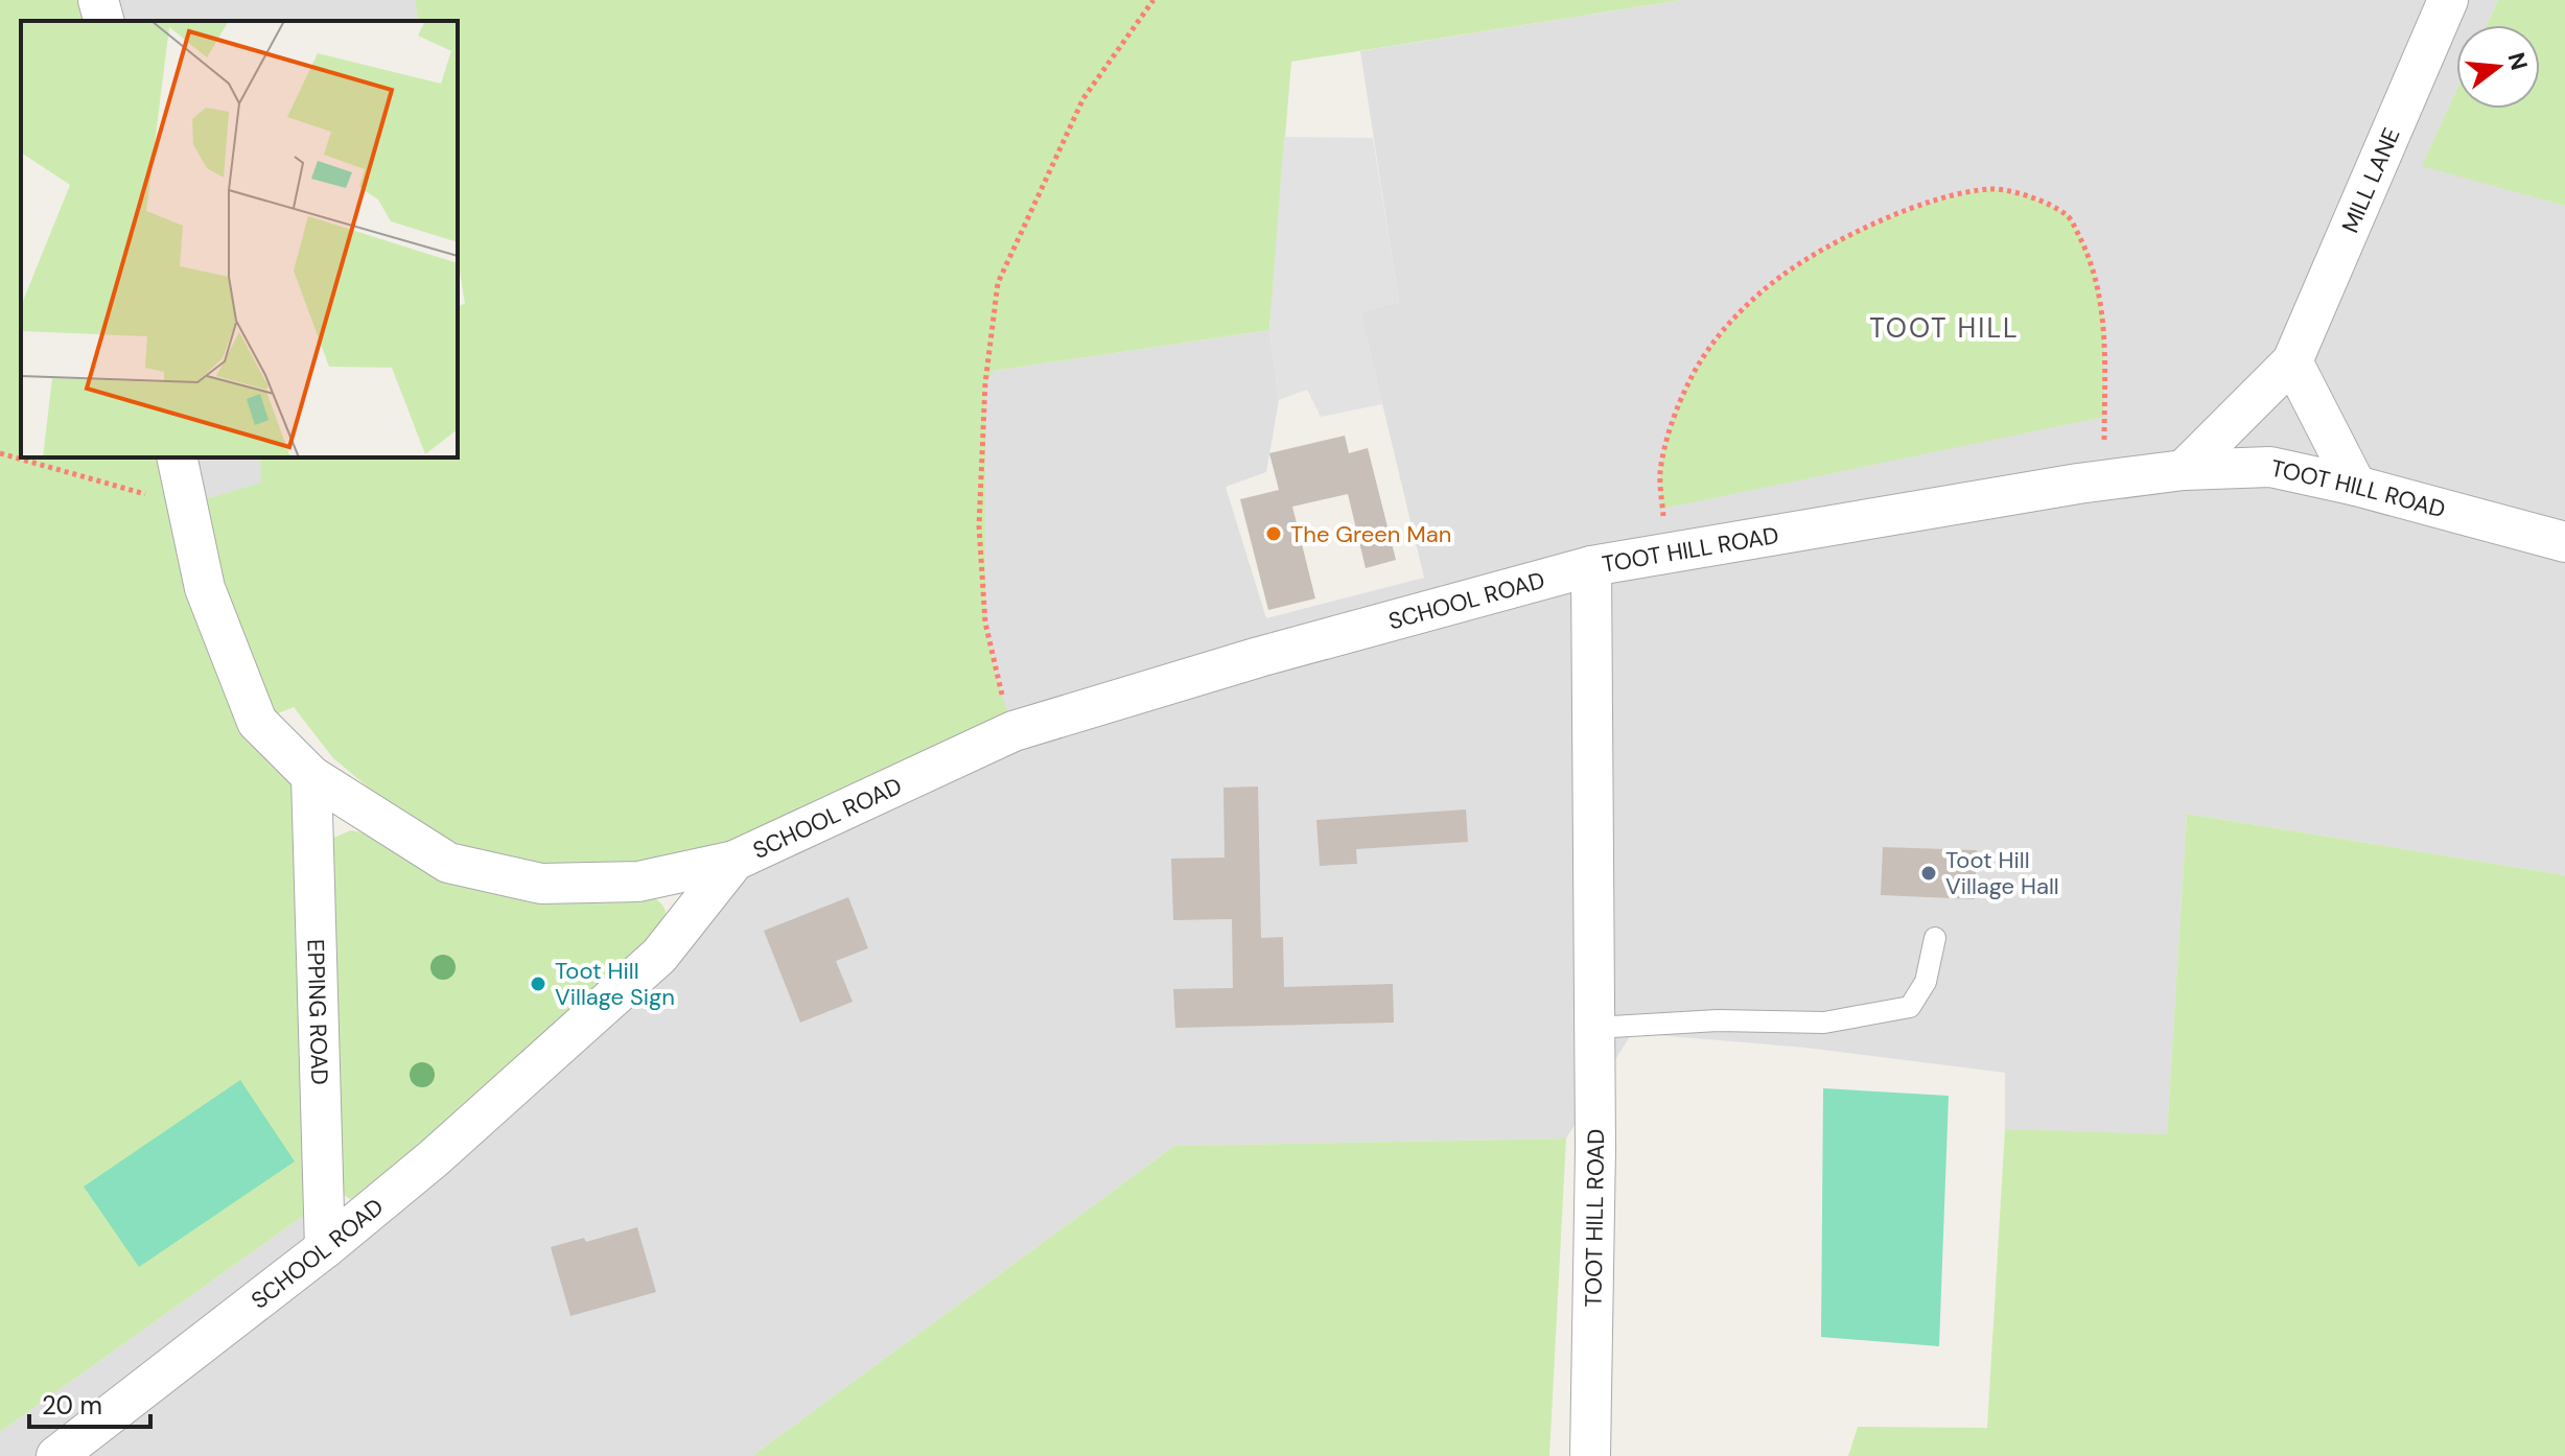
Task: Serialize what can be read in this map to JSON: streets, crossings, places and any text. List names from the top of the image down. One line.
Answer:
{"streets":{"street":["MILL LANE","TOOT HILL ROAD","SCHOOL ROAD","EPPING ROAD"]},"crossings":[["MILL LANE","TOOT HILL ROAD"],["TOOT HILL ROAD","SCHOOL ROAD"],["SCHOOL ROAD","EPPING ROAD"]],"districts":["TOOT HILL"],"places":["The Green Man","Toot Hill Village Hall","Toot Hill Village Sign"],"scale_bar":"20 m","north":"right"}
